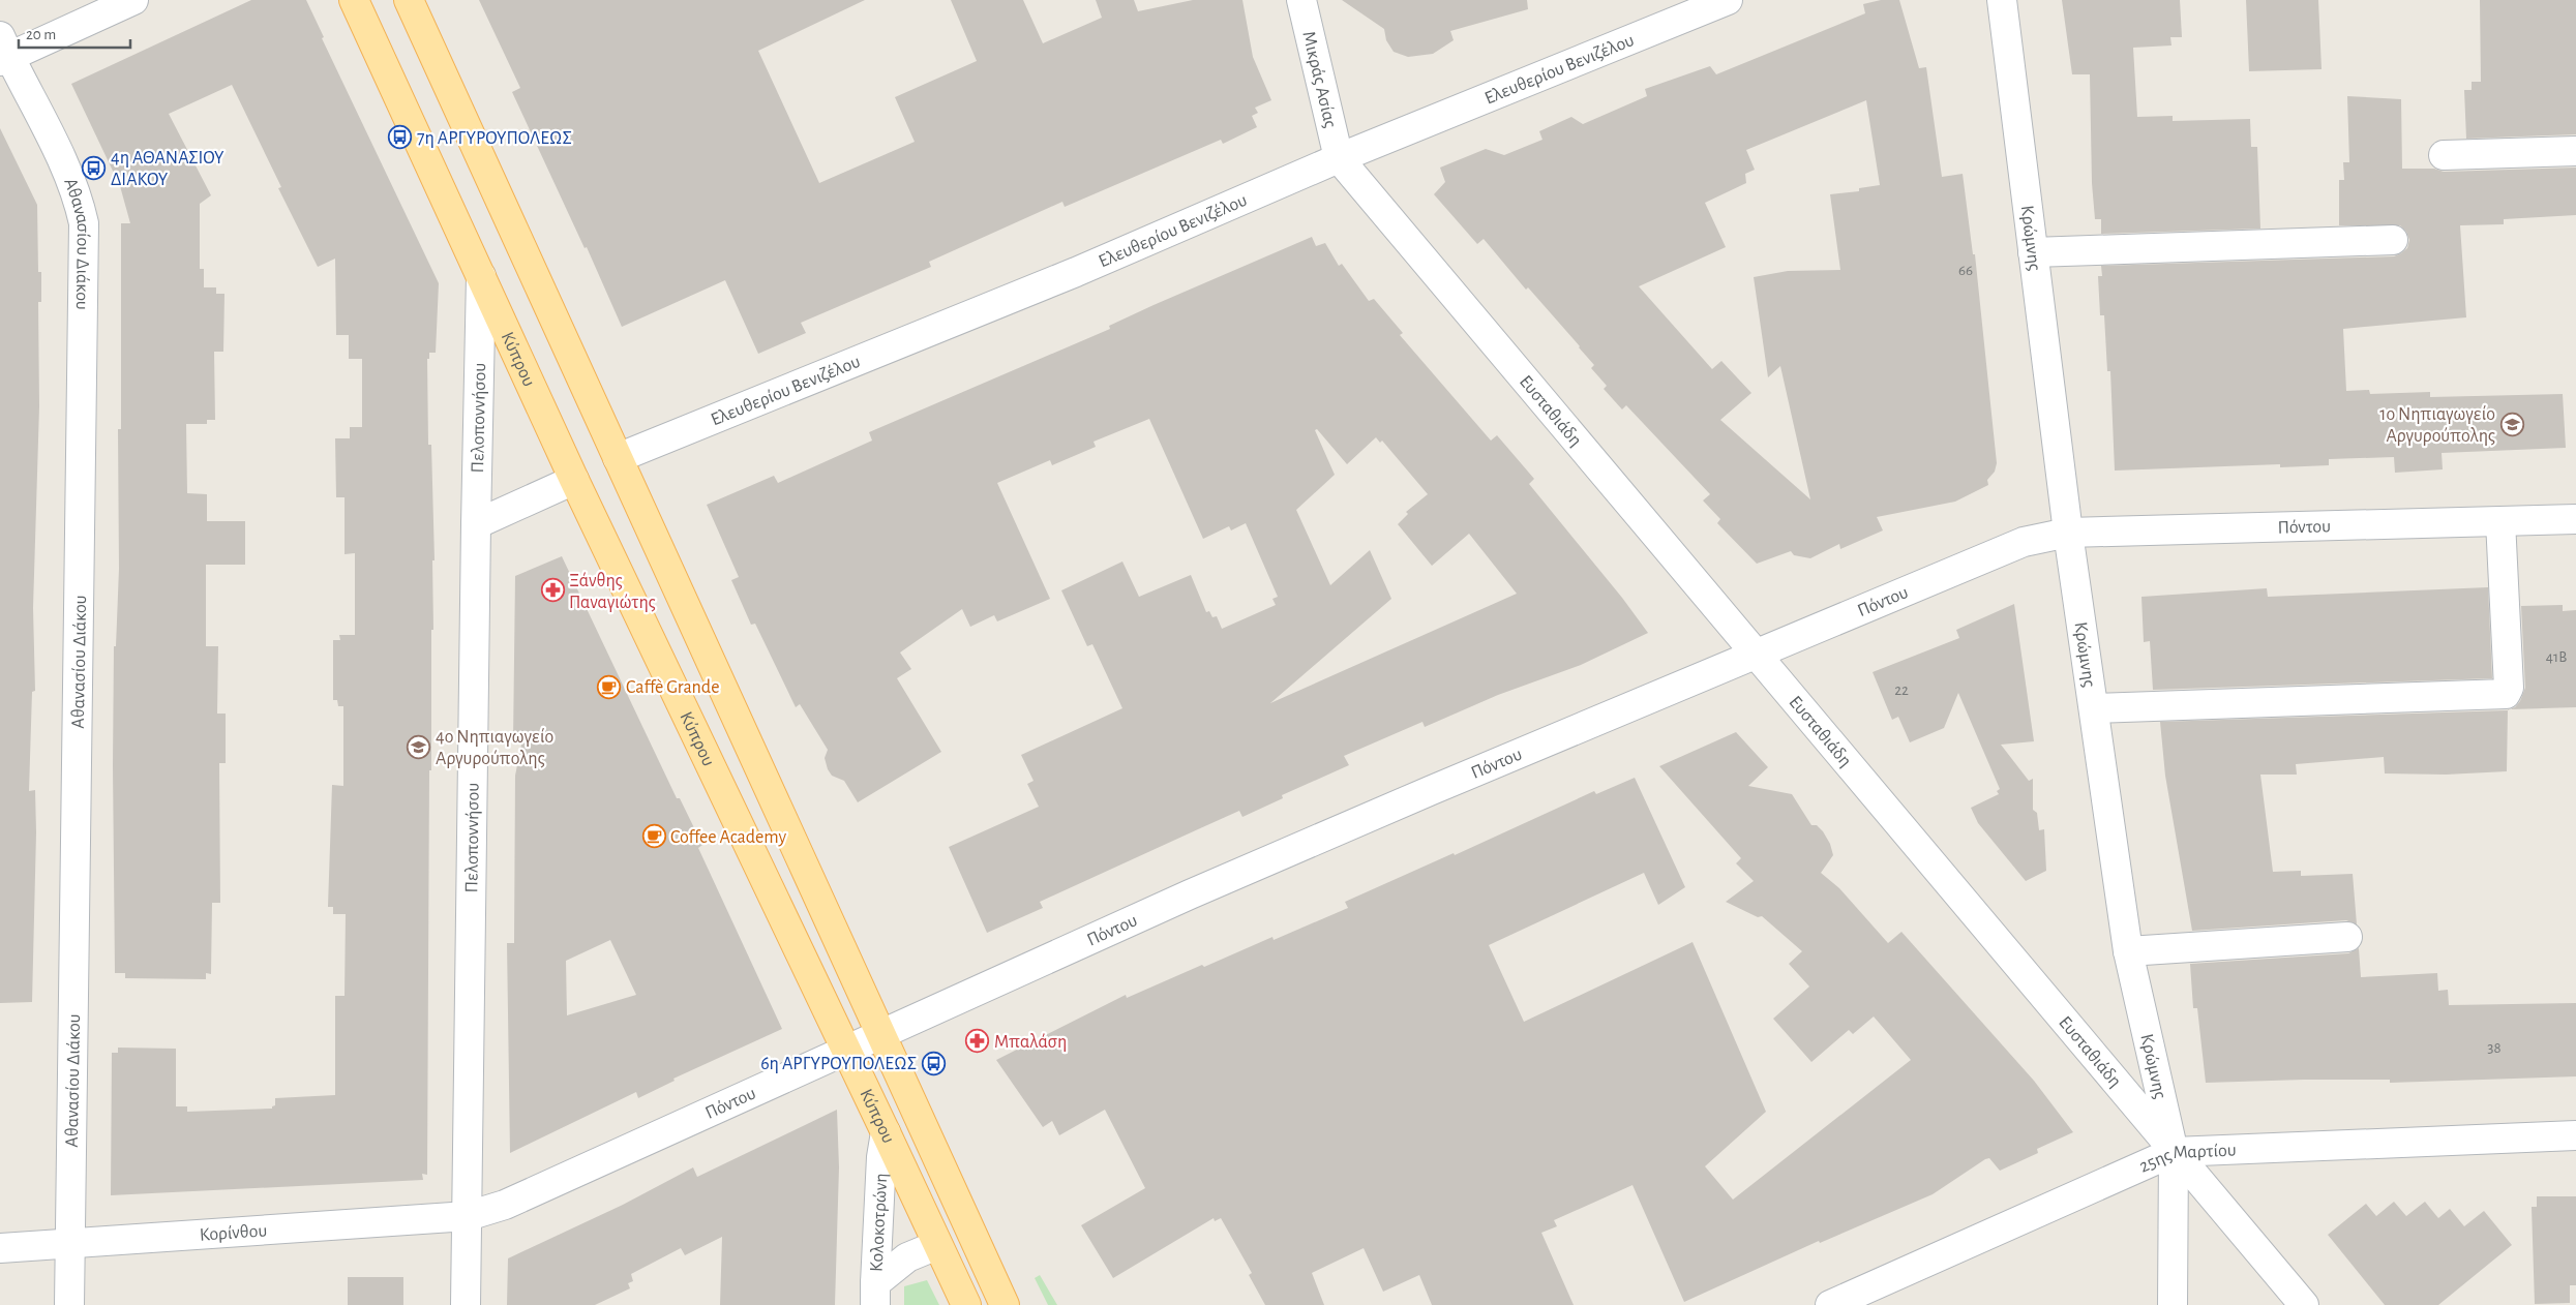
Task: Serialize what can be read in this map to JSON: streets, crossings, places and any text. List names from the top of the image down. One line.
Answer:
{"streets":{"main road":["Κύπρου"],"street":["Ελευθερίου Βενιζέλου","Μικράς Ασίας","Κρώμνης","Αθανασίου Διάκου","Ευσταθιάδη","Πελοποννήσου","Πόντου","25ης Μαρτίου","Κολοκοτρώνη","Κορίνθου"]},"crossings":[["Ελευθερίου Βενιζέλου","Μικράς Ασίας"],["Ελευθερίου Βενιζέλου","Κύπρου"],["Ελευθερίου Βενιζέλου","Ευσταθιάδη"],["Μικράς Ασίας","Ευσταθιάδη"],["Κρώμνης","Ευσταθιάδη"],["Κρώμνης","Πόντου"],["Κρώμνης","25ης Μαρτίου"],["Αθανασίου Διάκου","Κορίνθου"],["Κύπρου","Πελοποννήσου"],["Κύπρου","Πόντου"],["Κύπρου","Κολοκοτρώνη"],["Ευσταθιάδη","Πόντου"],["Ευσταθιάδη","25ης Μαρτίου"],["Πελοποννήσου","Πόντου"],["Πελοποννήσου","Κορίνθου"],["Πόντου","Κορίνθου"]],"places":{"bus stop":["7η ΑΡΓΥΡΟΥΠΟΛΕΩΣ","4η ΑΘΑΝΑΣΙΟΥ ΔΙΑΚΟΥ","6η ΑΡΓΥΡΟΥΠΟΛΕΩΣ"],"school or university":["1ο Νηπιαγωγείο Αργυρούπολης","4ο Νηπιαγωγείο Αργυρούπολης"],"pharmacy":["Ξάνθης Παναγιώτης","Μπαλάση"],"cafe":["Caffè Grande","Coffee Academy"]},"house_numbers":["66","41B","22","38"],"scale_bar":"20 m"}
